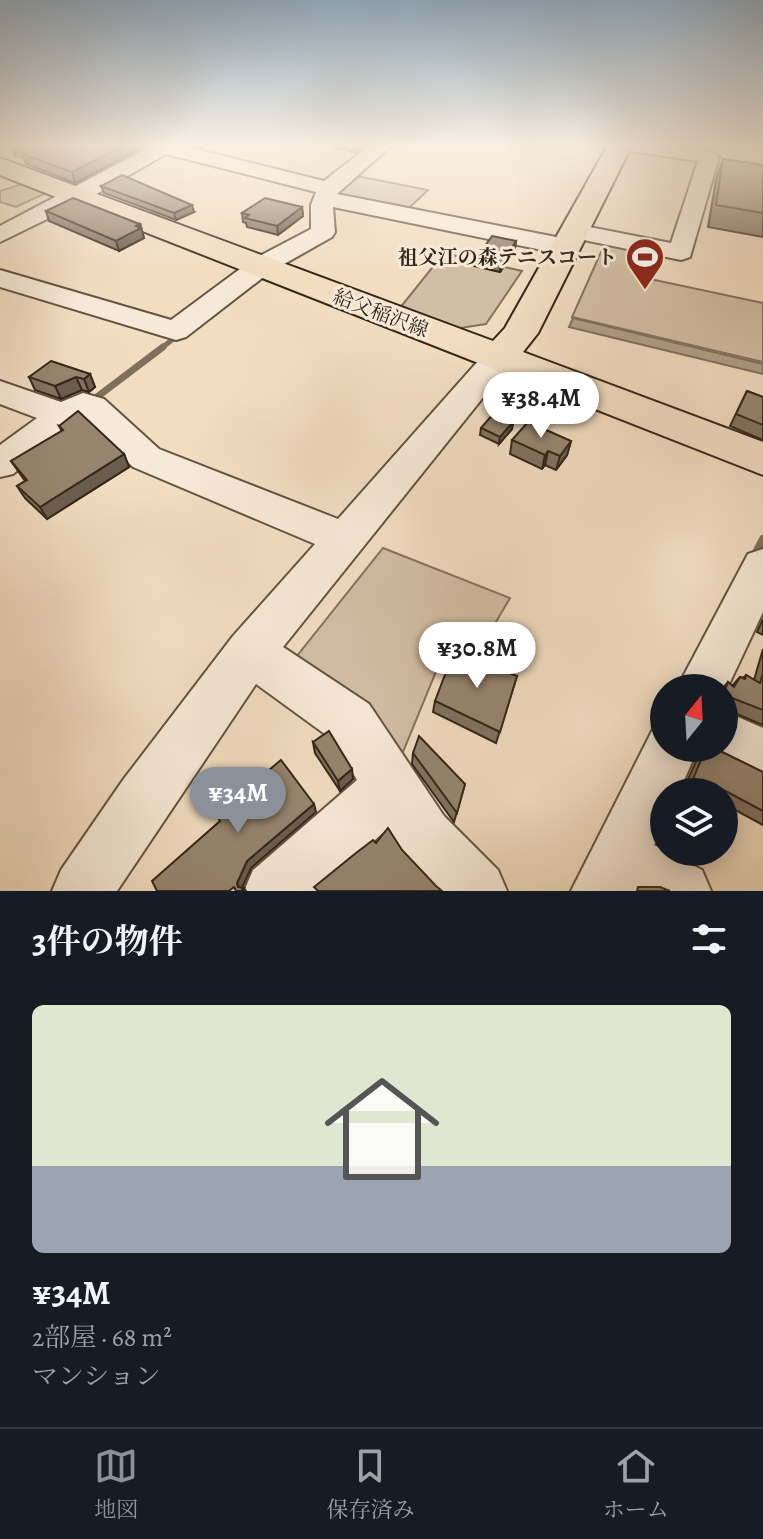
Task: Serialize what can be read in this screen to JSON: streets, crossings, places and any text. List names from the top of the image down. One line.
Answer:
{"streets":{"main road":["給父稲沢線"]},"places":{"sports":["祖父江の森テニスコート"]},"north":"top","page":{"price":["¥38.4M","¥30.8M","¥34M"],"heading":"3件の物件","list":[{"name":"¥34M","note":"2部屋 · 68 m² · マンション"}],"tabs":["地図","保存済み","ホーム"]}}
